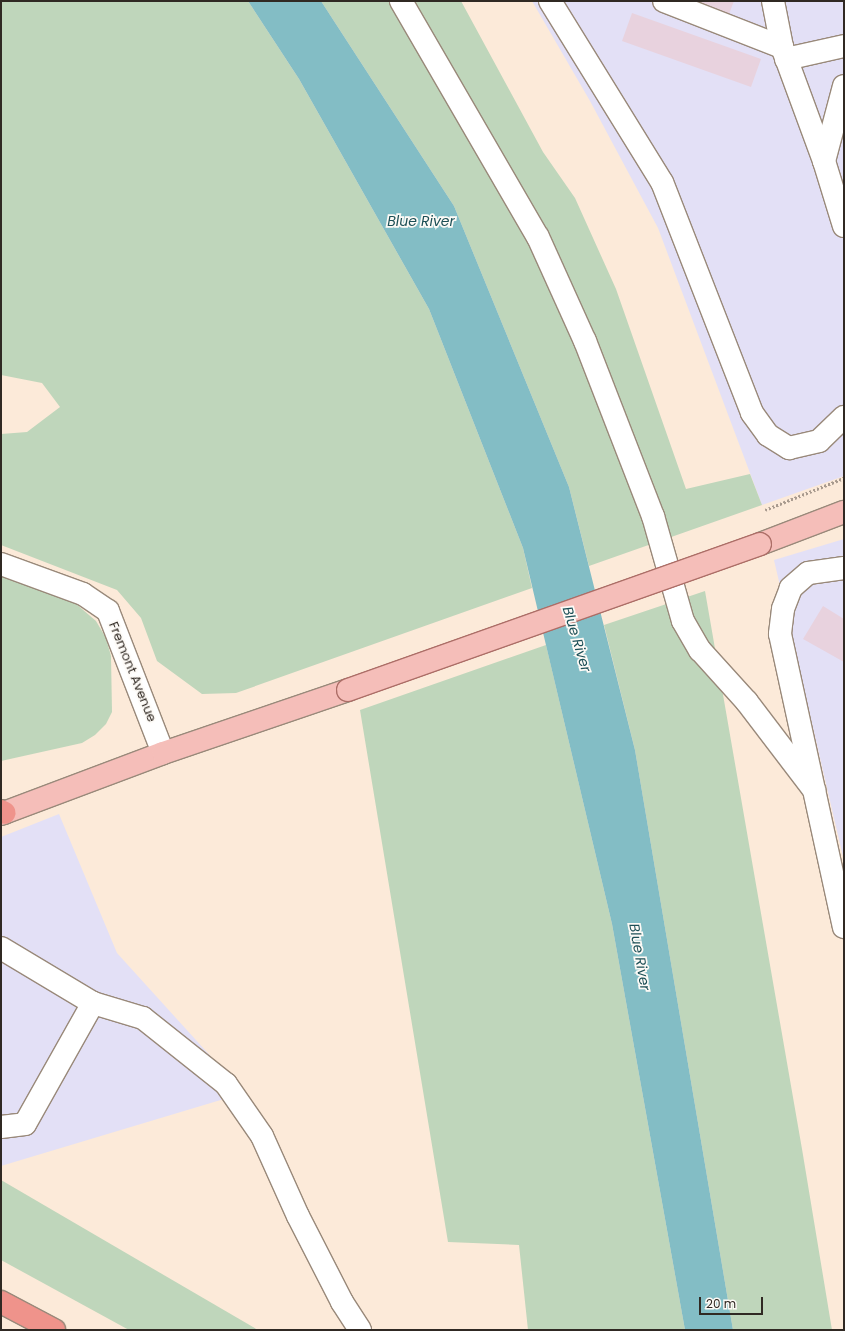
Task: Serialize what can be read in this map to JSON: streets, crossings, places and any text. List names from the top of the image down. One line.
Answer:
{"streets":{"street":["Fremont Avenue"]},"water":["Blue River"],"scale_bar":"20 m"}
